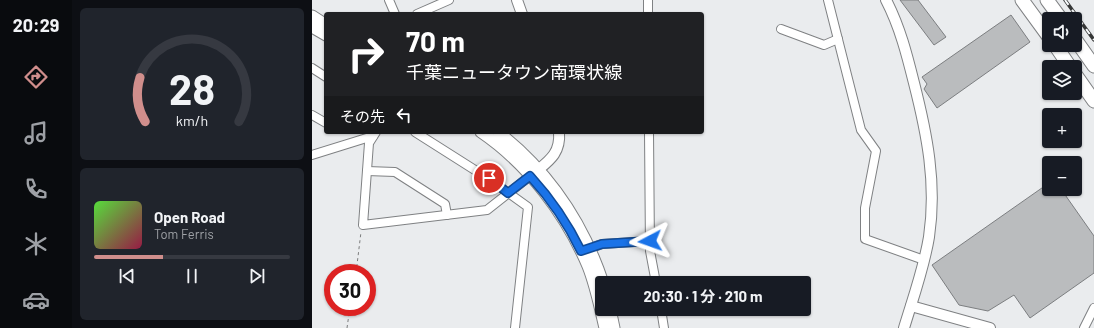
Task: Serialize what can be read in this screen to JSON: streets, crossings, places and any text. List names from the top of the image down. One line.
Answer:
{"page":{"tabs":"20:29","map_buttons":["+","−"],"turn":["70 m","千葉ニュータウン南環状線"],"then":"その先","song":["Open Road","Tom Ferris"],"limit":"30","trip":"20:30 · 1 分 · 210 m","gauge":["28","km/h"]}}
